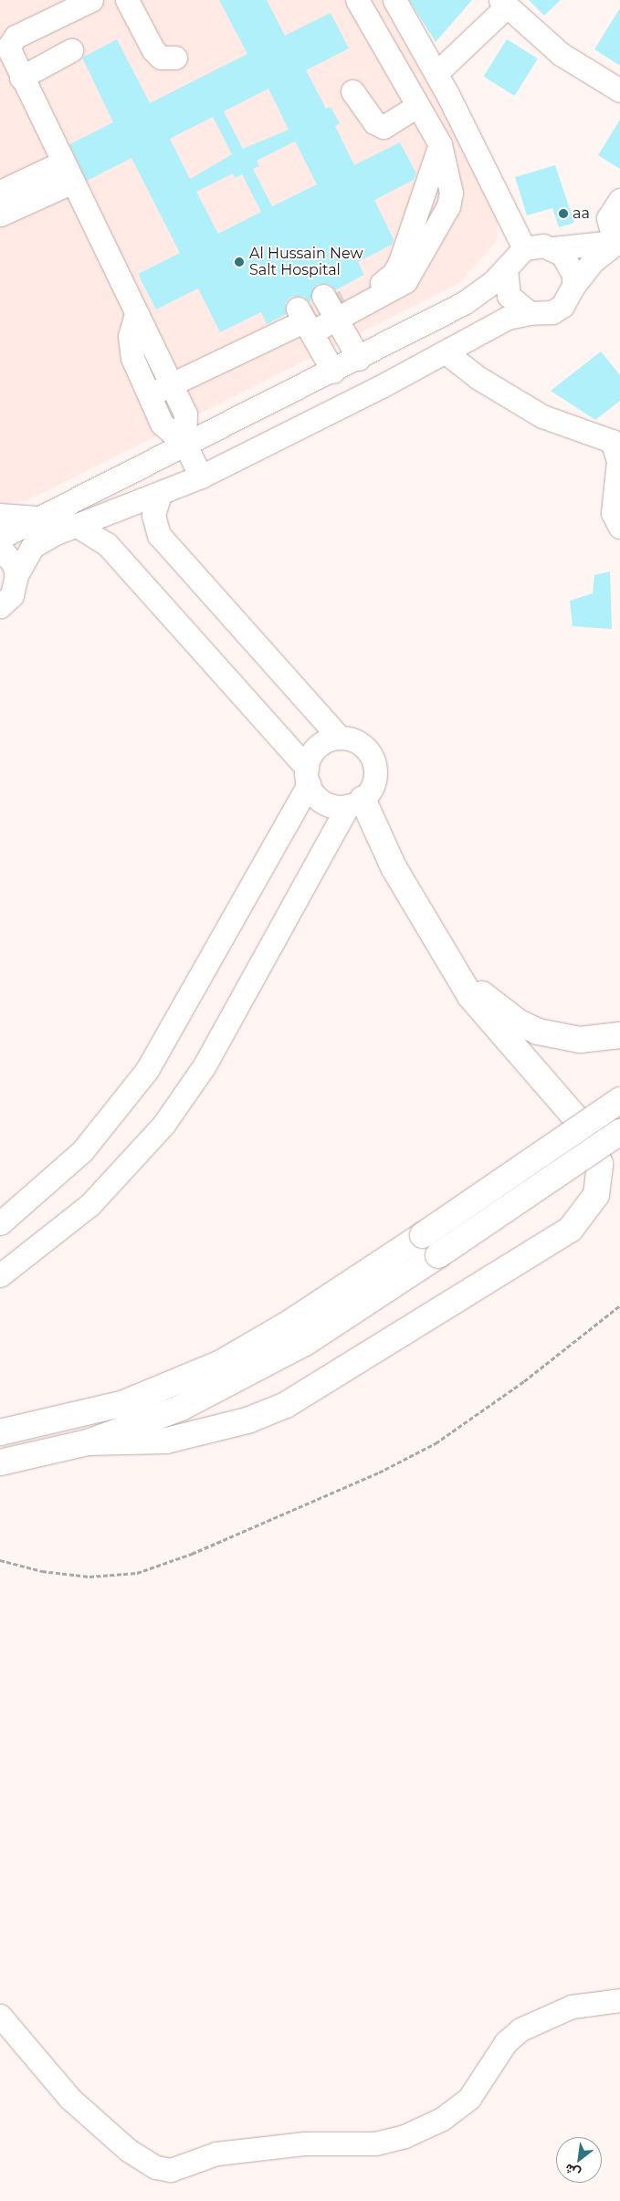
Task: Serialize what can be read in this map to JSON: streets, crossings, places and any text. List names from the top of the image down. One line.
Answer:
{"places":["aa","Al Hussain New Salt Hospital"],"north":"bottom left"}
